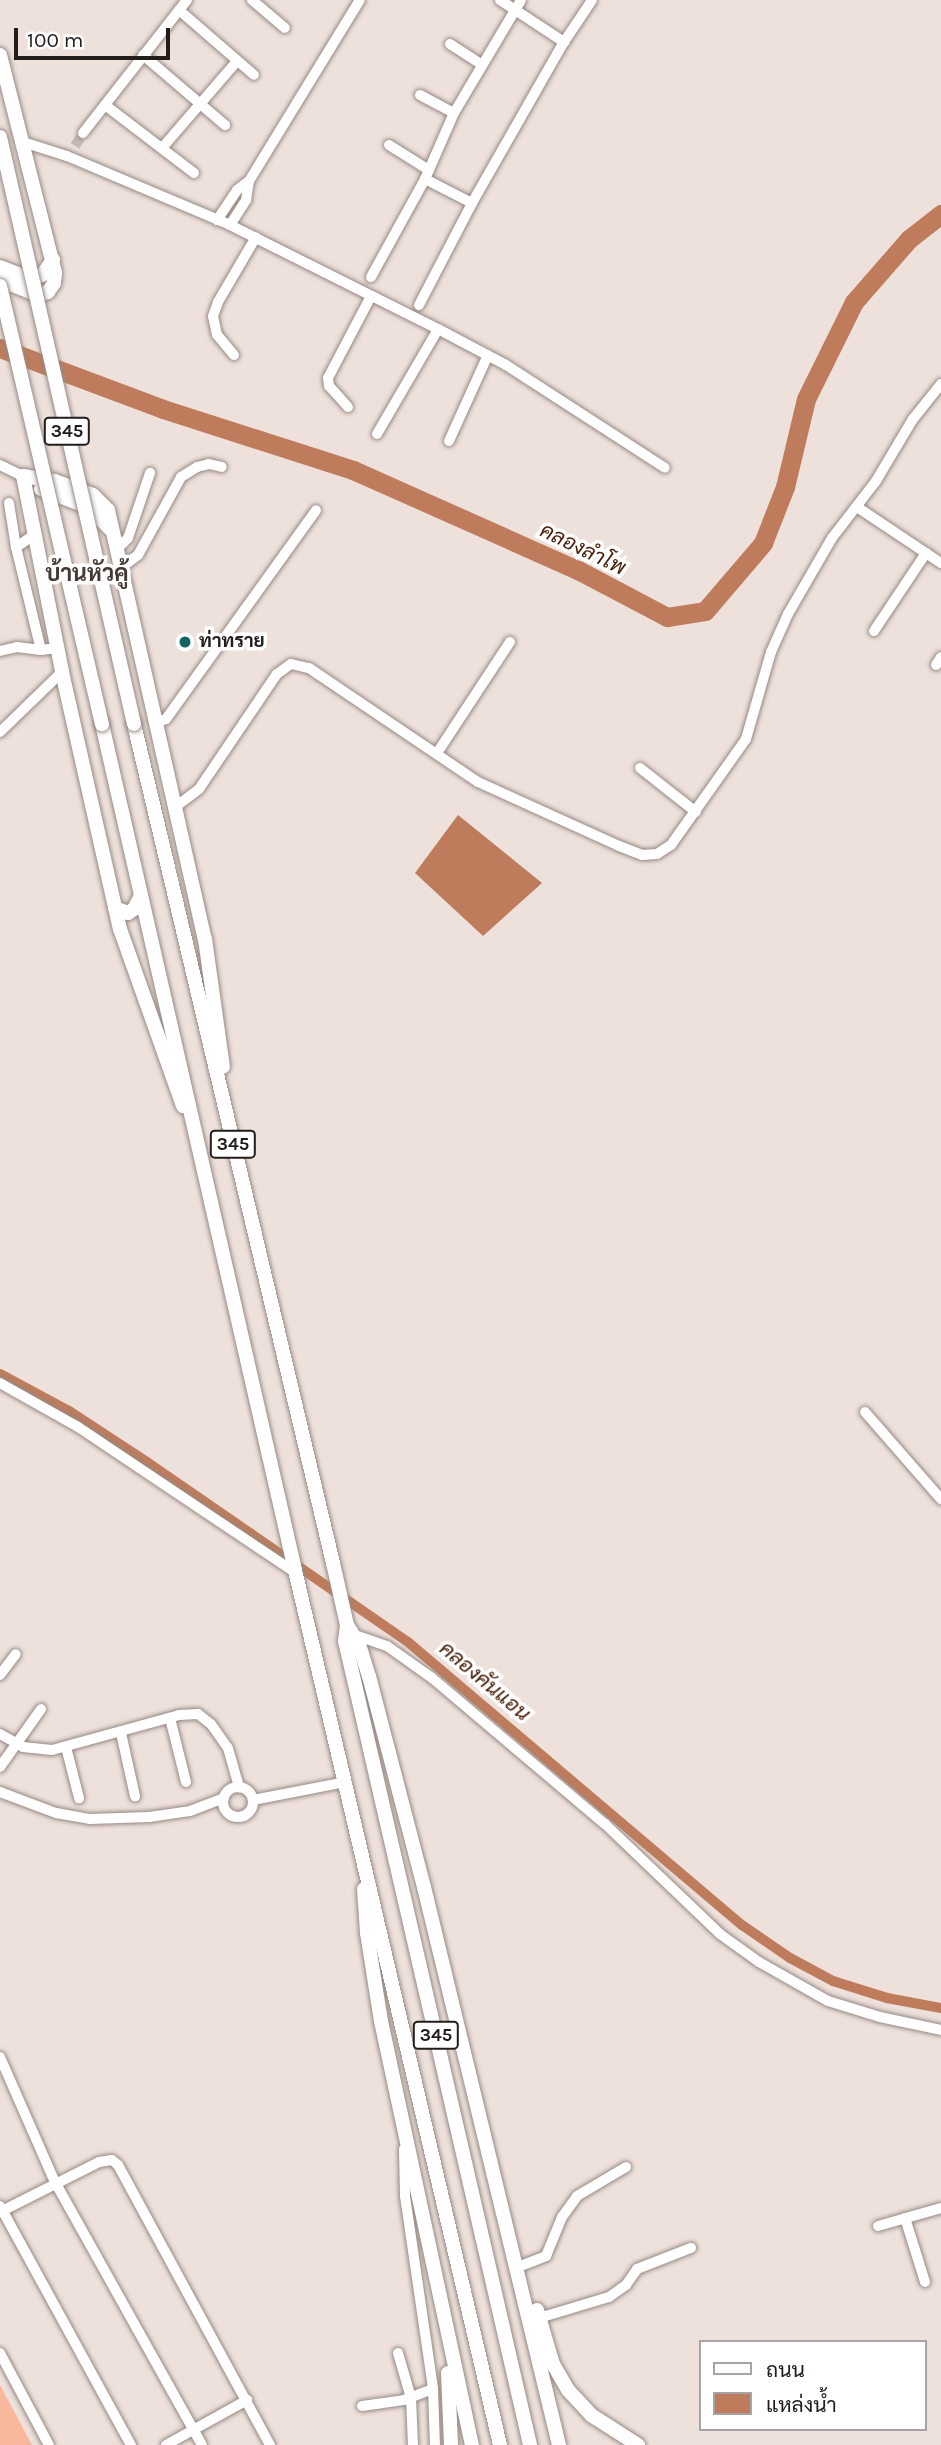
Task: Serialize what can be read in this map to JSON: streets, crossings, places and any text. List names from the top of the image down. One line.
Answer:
{"streets":{"main road":["345"]},"districts":["บ้านหัวคู้"],"water":["คลองลำโพ","คลองคันแอน"],"places":["ท่าทราย"],"legend":["ถนน","แหล่งน้ำ"],"scale_bar":"100 m"}
